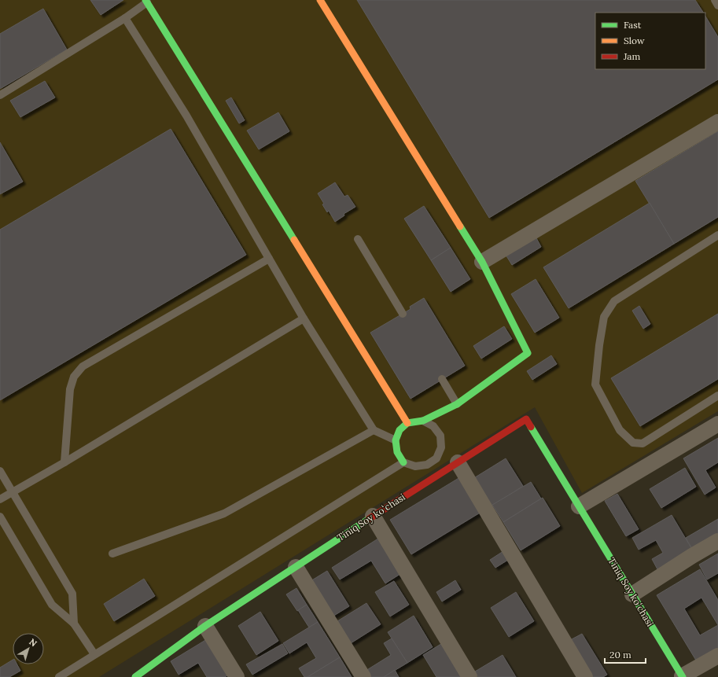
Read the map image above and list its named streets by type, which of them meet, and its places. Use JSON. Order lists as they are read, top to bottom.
{
  "streets": {
    "street": ["Tiniq Soy koʻchasi"]
  },
  "legend": ["Fast", "Slow", "Jam"],
  "scale_bar": "20 m",
  "north": "top right"
}
